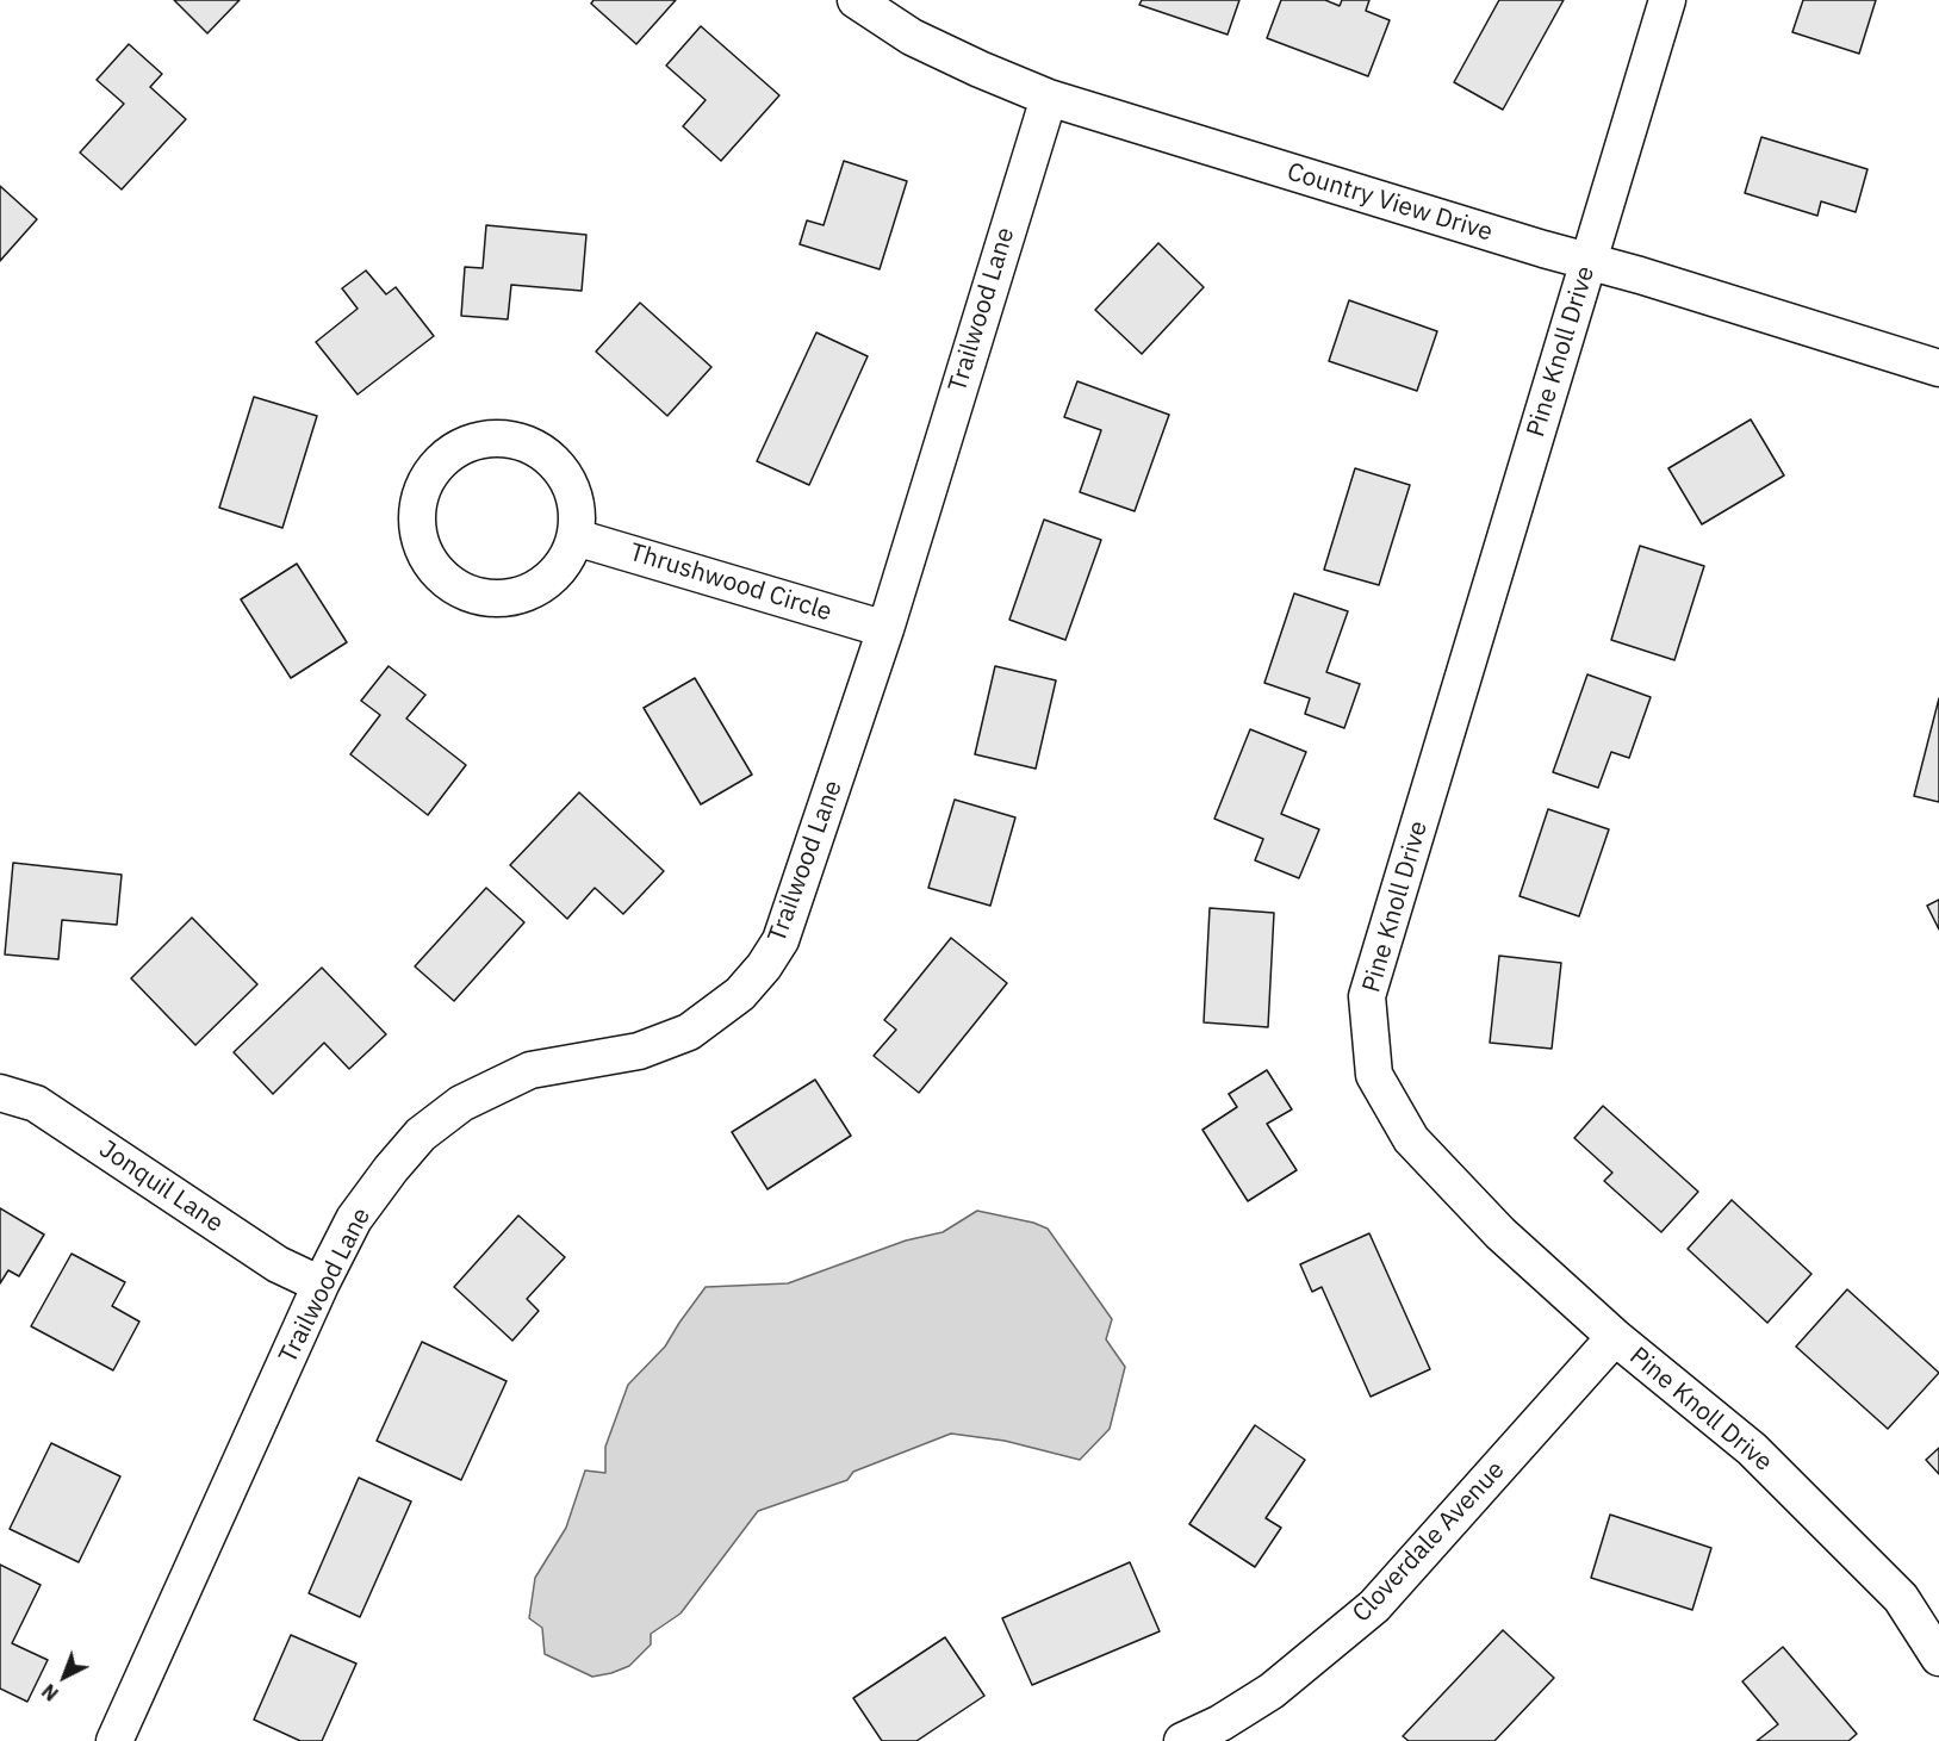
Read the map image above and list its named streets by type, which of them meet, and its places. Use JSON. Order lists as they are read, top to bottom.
{
  "streets": {
    "street": [
      "Country View Drive",
      "Trailwood Lane",
      "Pine Knoll Drive",
      "Thrushwood Circle",
      "Jonquil Lane",
      "Cloverdale Avenue"
    ]
  },
  "crossings": [
    ["Country View Drive", "Trailwood Lane"],
    ["Country View Drive", "Pine Knoll Drive"],
    ["Trailwood Lane", "Thrushwood Circle"],
    ["Trailwood Lane", "Jonquil Lane"],
    ["Pine Knoll Drive", "Cloverdale Avenue"]
  ],
  "north": "bottom left"
}
